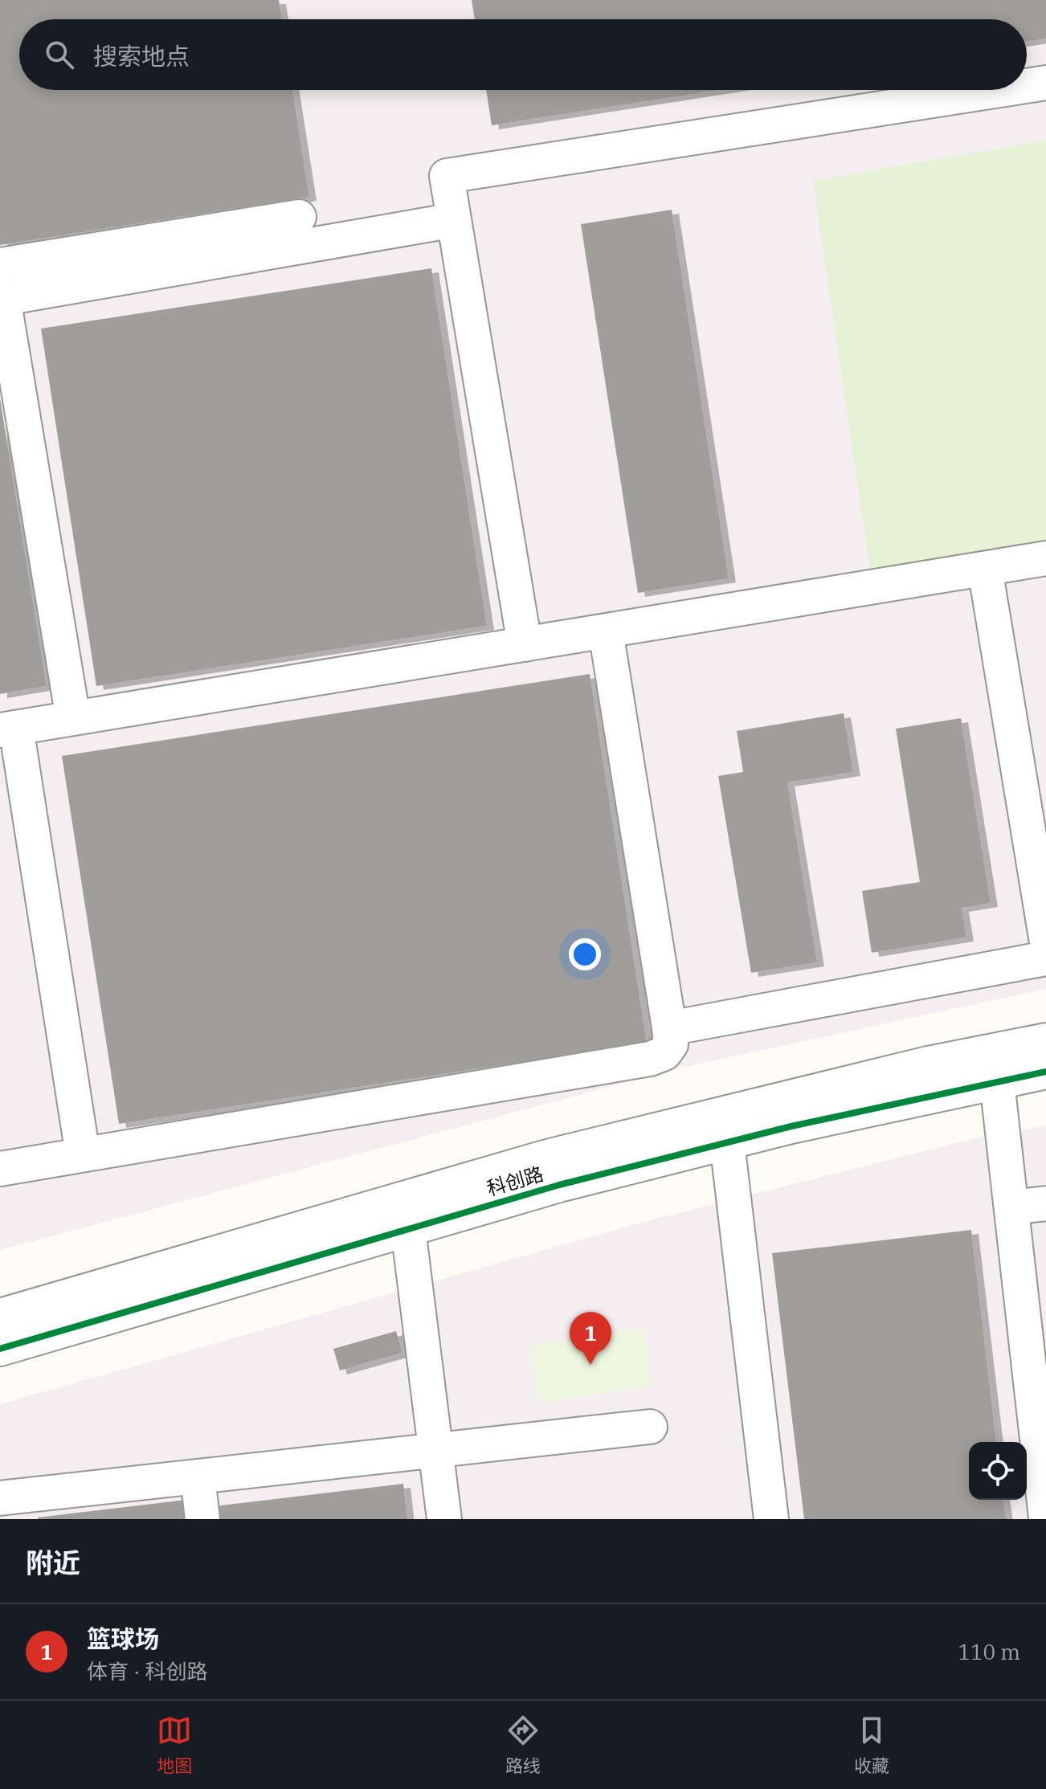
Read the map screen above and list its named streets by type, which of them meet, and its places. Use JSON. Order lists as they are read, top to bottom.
{
  "streets": {
    "street": ["科创路"]
  },
  "page": {
    "search": "搜索地点",
    "pins": "1",
    "heading": "附近",
    "list": [
      {
        "mark": "1",
        "name": "篮球场",
        "note": "体育 · 科创路",
        "value": "110 m"
      }
    ],
    "nav": ["地图", "路线", "收藏"]
  }
}
